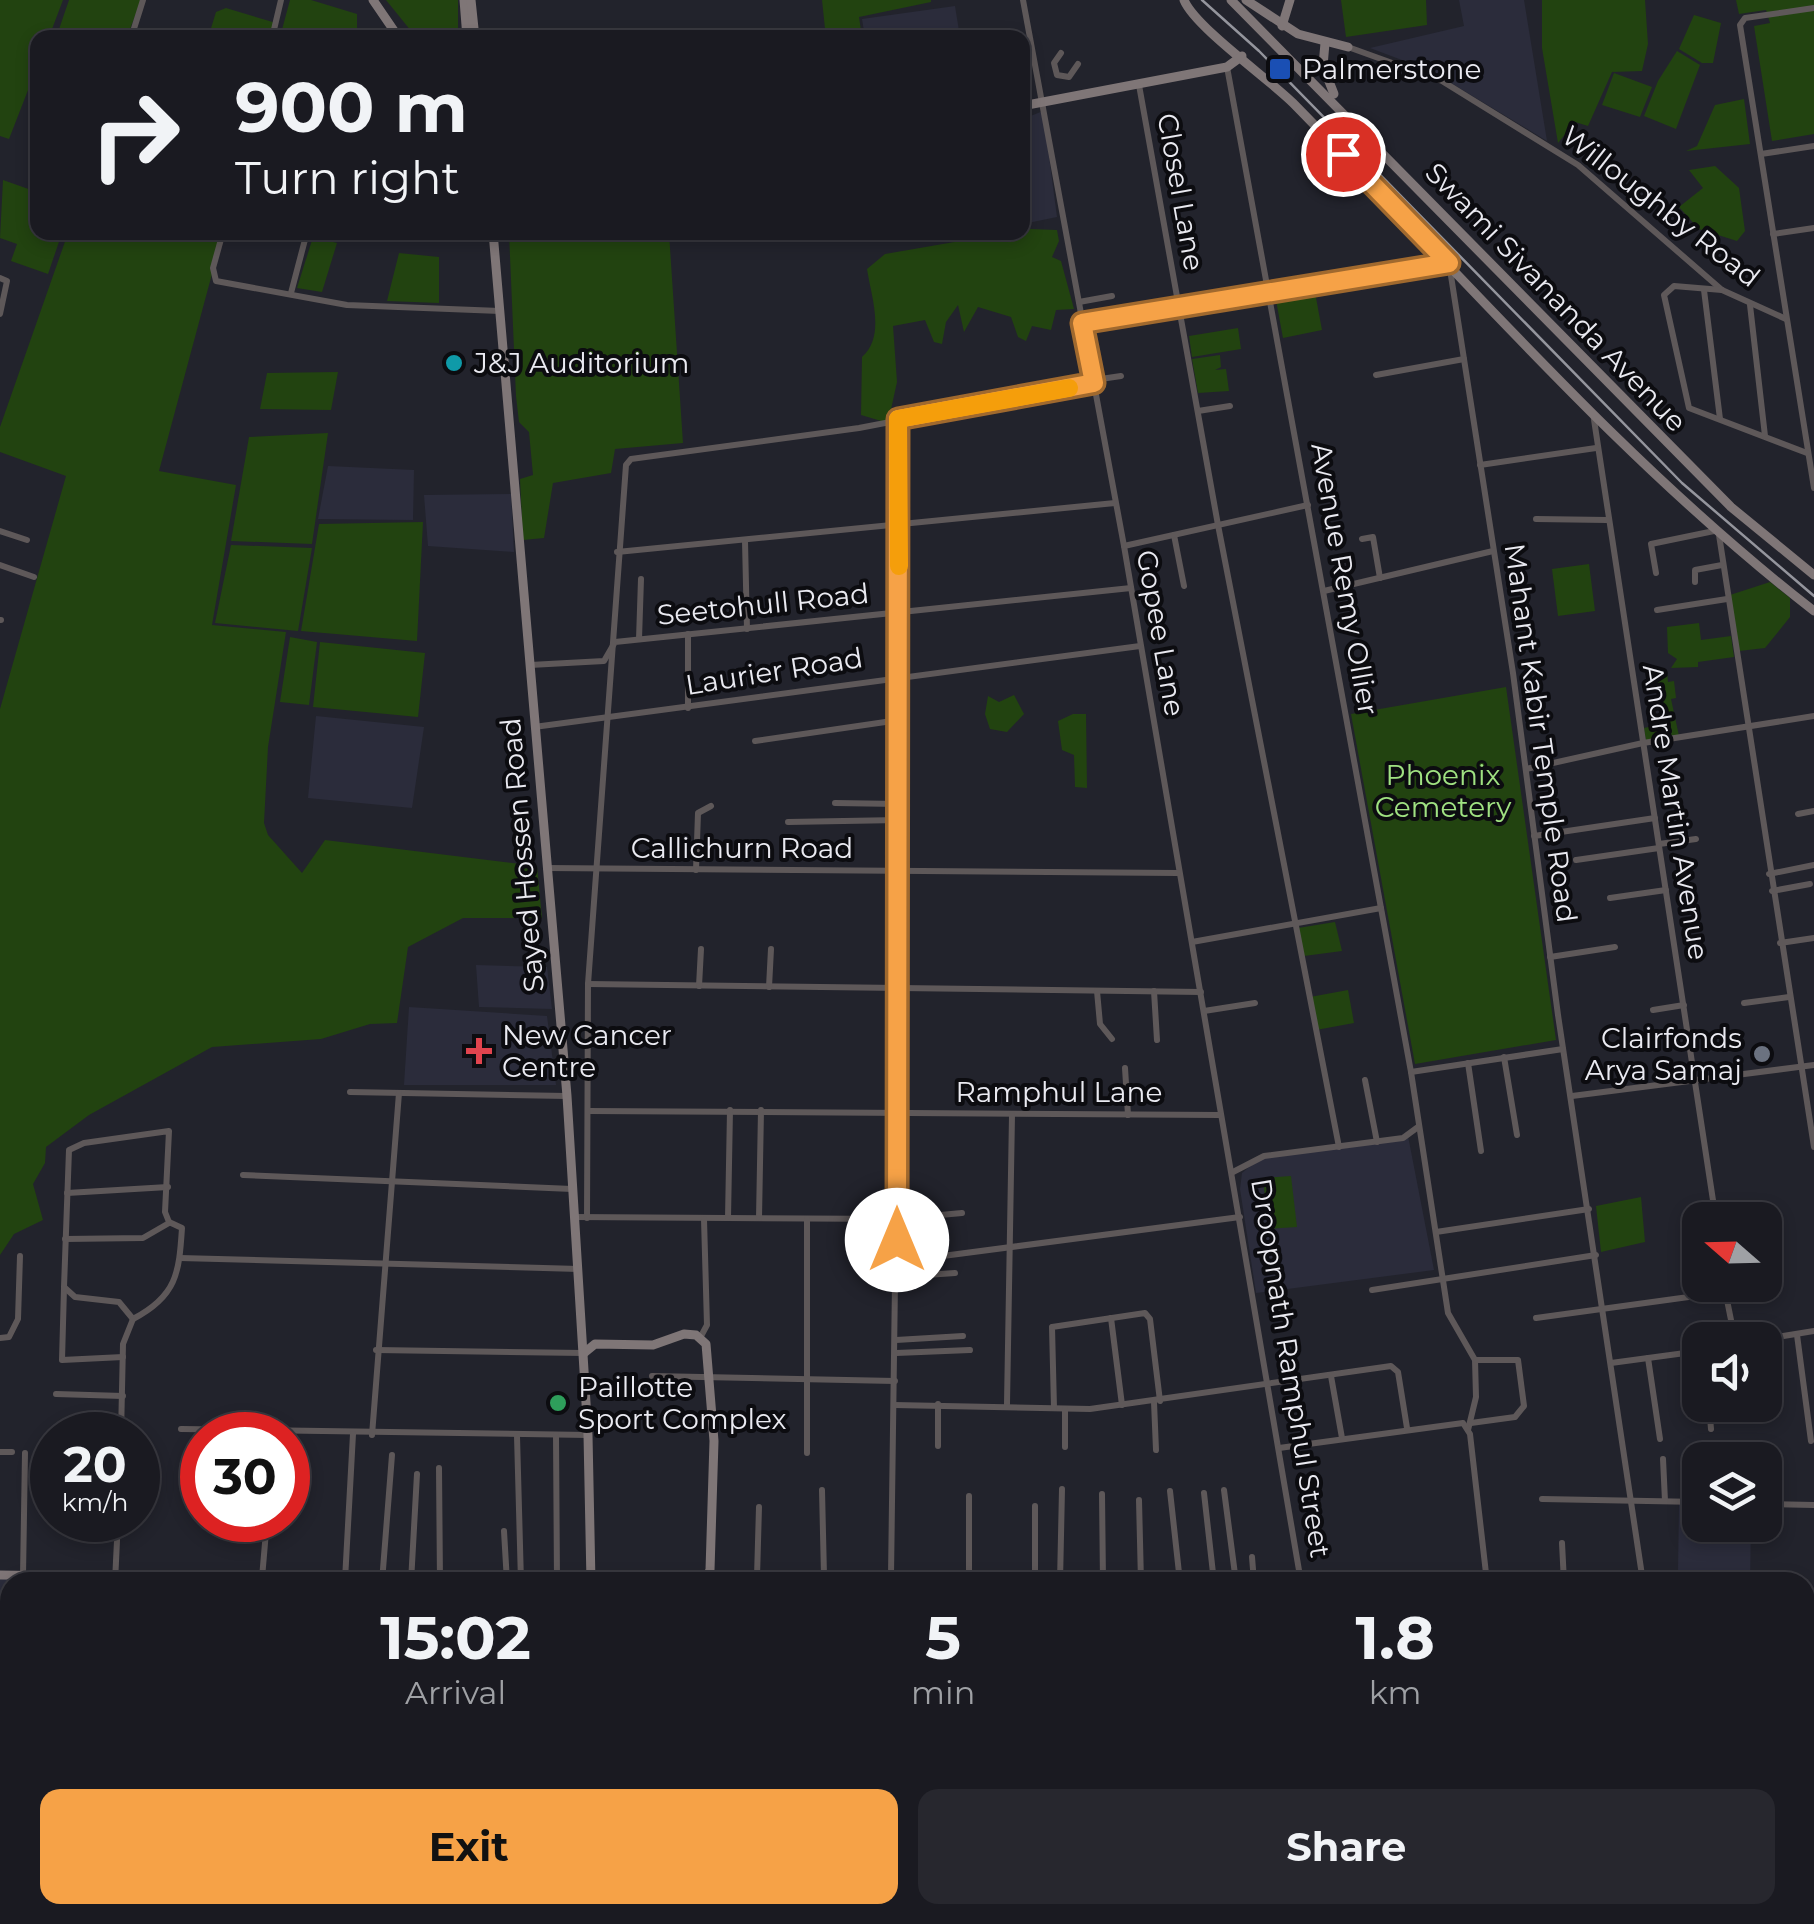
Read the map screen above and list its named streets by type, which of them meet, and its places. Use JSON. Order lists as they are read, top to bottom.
{
  "streets": {
    "main road": ["Swami Sivananda Avenue", "Sayed Hossen Road"],
    "street": [
      "Closel Lane",
      "Willoughby Road",
      "Avenue Remy Ollier",
      "Seetohull Road",
      "Gopee Lane",
      "Laurier Road",
      "Mahant Kabir Temple Road",
      "Andre Martin Avenue",
      "Callichurn Road",
      "Ramphul Lane",
      "Droopnath Ramphul Street"
    ]
  },
  "crossings": [
    ["Closel Lane", "Avenue Remy Ollier"],
    ["Closel Lane", "Gopee Lane"],
    ["Closel Lane", "Mahant Kabir Temple Road"],
    ["Avenue Remy Ollier", "Droopnath Ramphul Street"],
    ["Seetohull Road", "Gopee Lane"],
    ["Seetohull Road", "Sayed Hossen Road"],
    ["Gopee Lane", "Laurier Road"],
    ["Gopee Lane", "Callichurn Road"],
    ["Gopee Lane", "Ramphul Lane"],
    ["Gopee Lane", "Droopnath Ramphul Street"],
    ["Laurier Road", "Sayed Hossen Road"],
    ["Callichurn Road", "Sayed Hossen Road"]
  ],
  "parks": ["Phoenix Cemetery"],
  "places": {
    "transit": ["Palmerstone"],
    "other": ["J&J Auditorium", "Clairfonds Arya Samaj", "Paillotte Sport Complex"],
    "health": ["New Cancer Centre"]
  },
  "north": "left",
  "page": {
    "turn": ["900 m", "Turn right"],
    "speed": "20 km/h",
    "limit": "30",
    "eta": [
      "15:02",
      "Arrival",
      "5",
      "min",
      "1.8",
      "km"
    ],
    "buttons": ["Exit", "Share"]
  }
}
